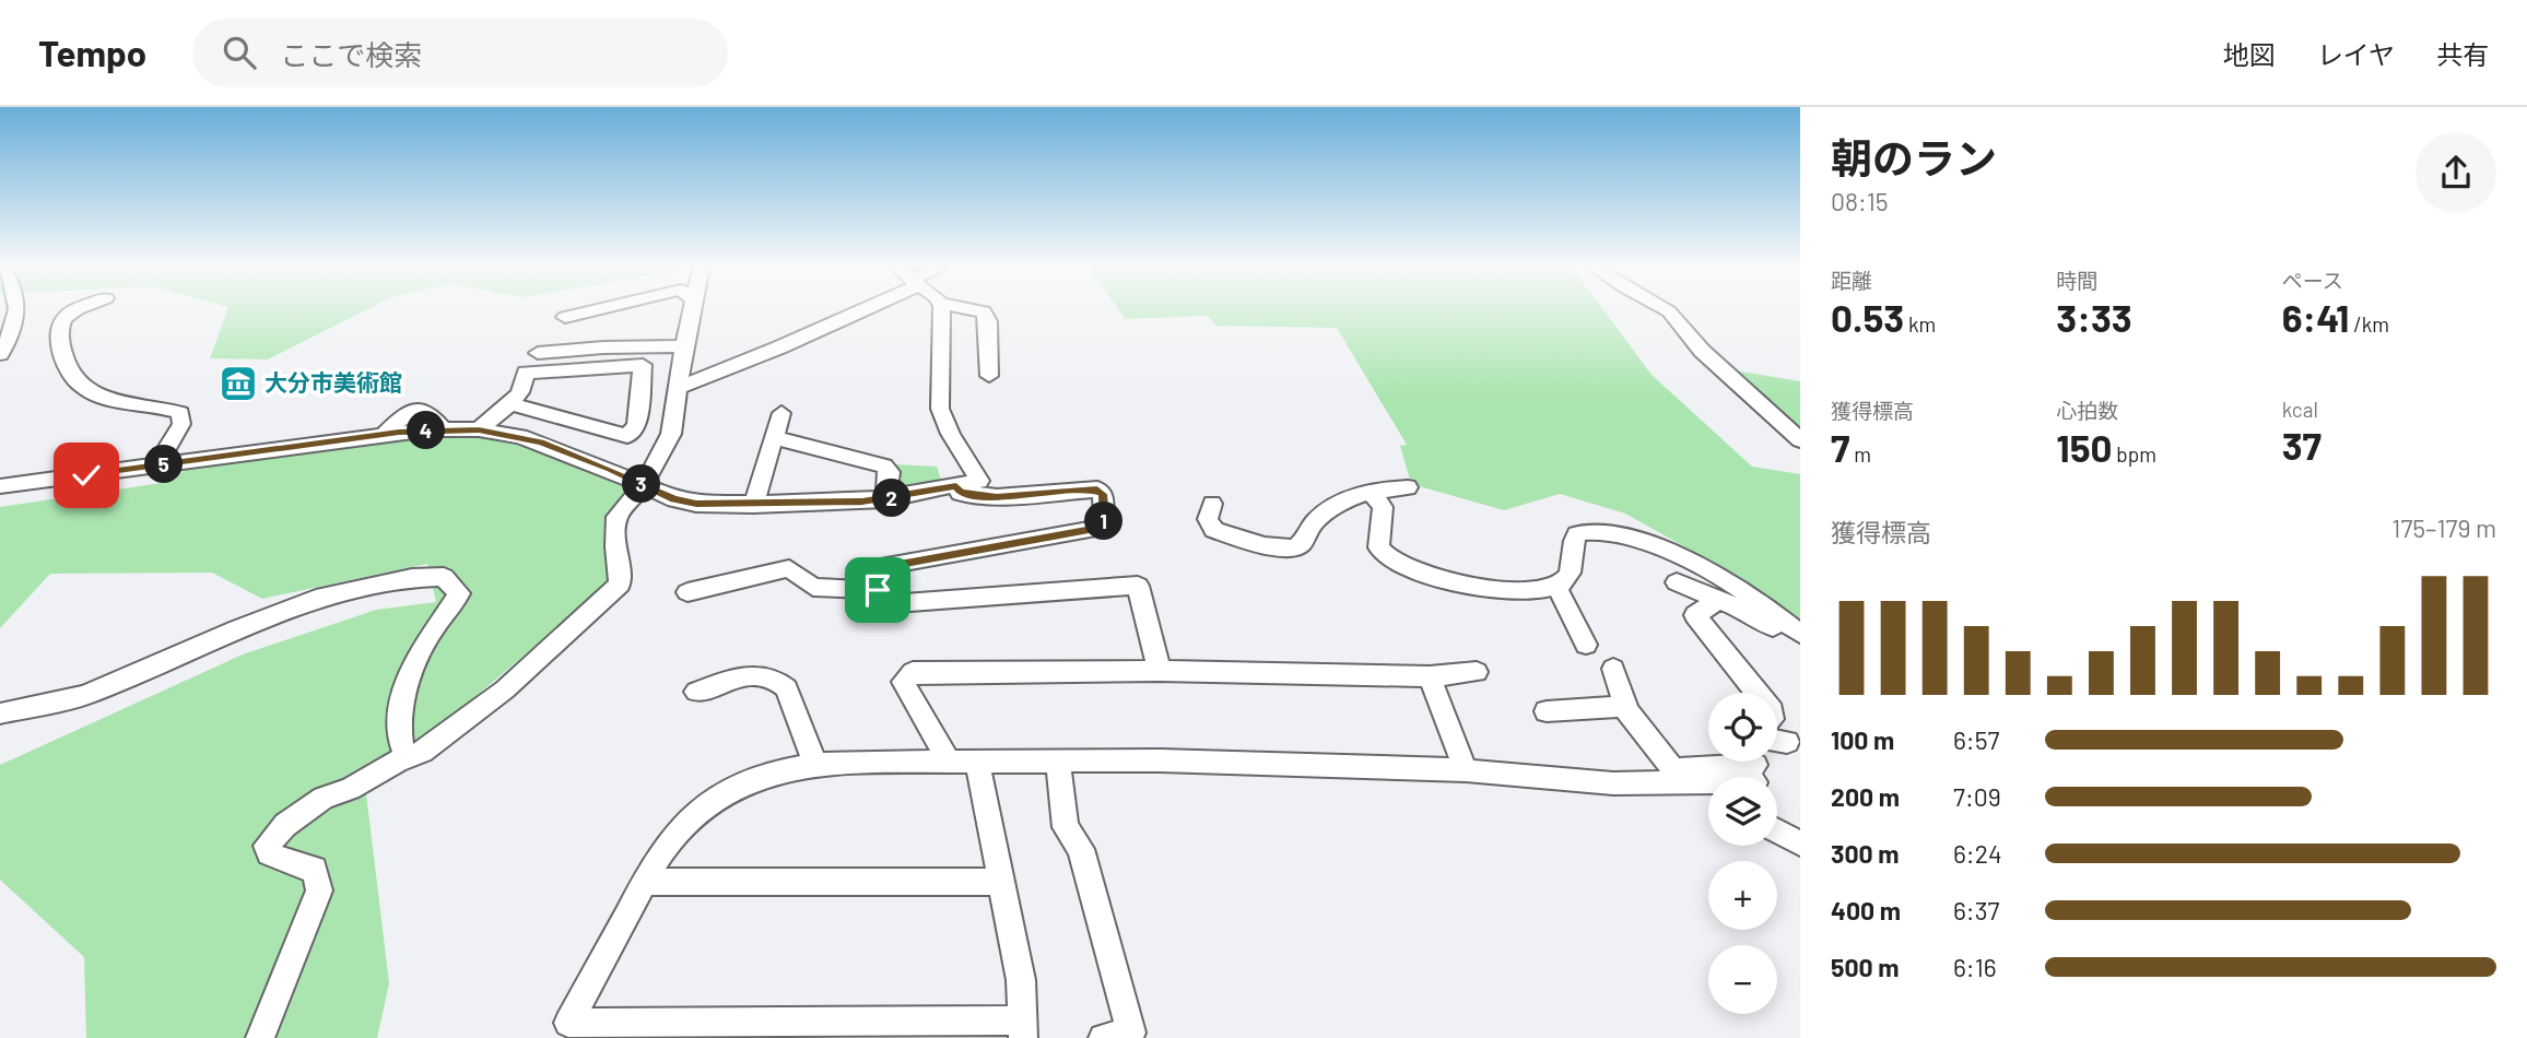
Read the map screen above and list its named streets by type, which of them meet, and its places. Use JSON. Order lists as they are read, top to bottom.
{
  "places": {
    "museum": ["大分市美術館"]
  },
  "page": {
    "header": "Tempo",
    "search": "ここで検索",
    "nav": ["地図", "レイヤ", "共有"],
    "heading": ["朝のラン", "08:15"],
    "stats": [
      ["距離", "0.53 km"],
      ["時間", "3:33"],
      ["ペース", "6:41 /km"],
      ["獲得標高", "7 m"],
      ["心拍数", "150 bpm"],
      ["kcal", "37"]
    ],
    "pins": [
      "4",
      "5",
      "3",
      "2",
      "1"
    ],
    "chart": ["獲得標高", "175–179 m"],
    "map_buttons": ["+", "−"],
    "list": [
      {
        "name": "100 m",
        "note": "6:57"
      },
      {
        "name": "200 m",
        "note": "7:09"
      },
      {
        "name": "300 m",
        "note": "6:24"
      },
      {
        "name": "400 m",
        "note": "6:37"
      },
      {
        "name": "500 m",
        "note": "6:16"
      }
    ]
  }
}
